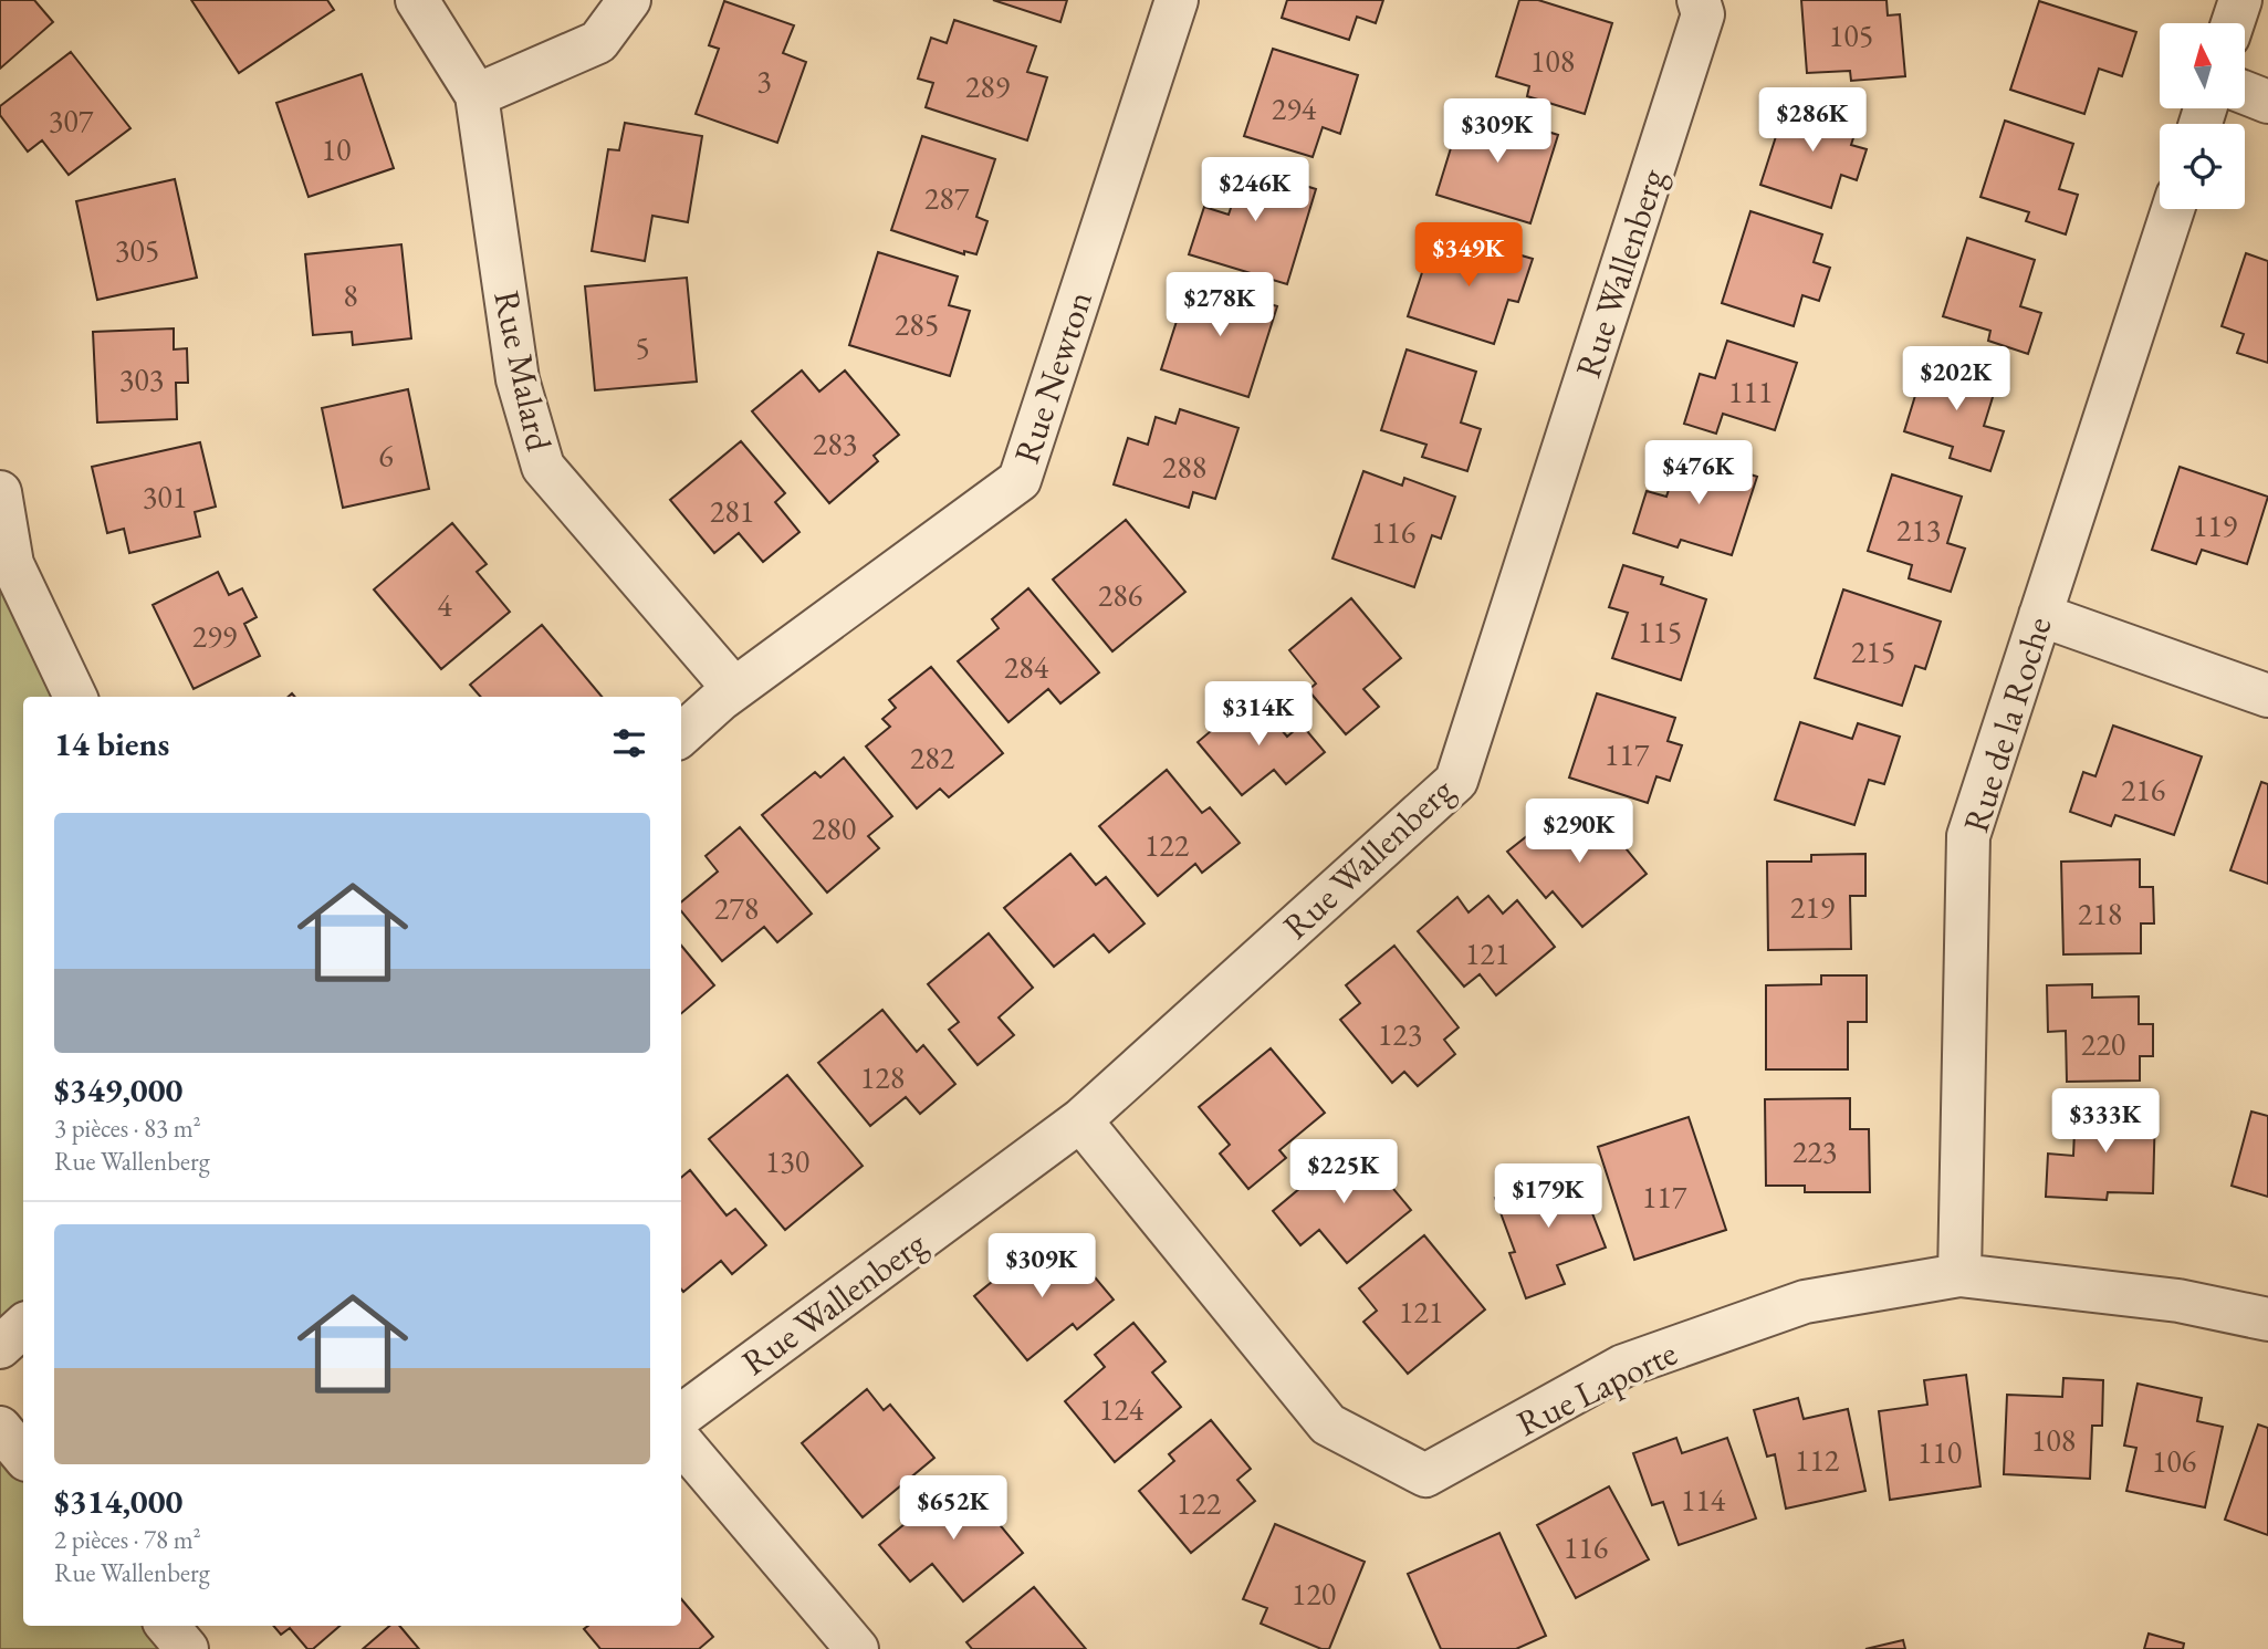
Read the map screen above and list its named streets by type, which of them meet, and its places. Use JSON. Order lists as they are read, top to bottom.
{
  "streets": {
    "street": [
      "Rue Wallenberg",
      "Rue Malard",
      "Rue Newton",
      "Rue de la Roche",
      "Rue Laporte"
    ]
  },
  "crossings": [
    ["Rue Wallenberg", "Rue Laporte"],
    ["Rue Malard", "Rue Newton"],
    ["Rue de la Roche", "Rue Laporte"]
  ],
  "house_numbers": [
    "105",
    "108",
    "3",
    "289",
    "294",
    "307",
    "10",
    "287",
    "305",
    "8",
    "285",
    "5",
    "303",
    "111",
    "283",
    "6",
    "288",
    "301",
    "281",
    "119",
    "213",
    "116",
    "286",
    "4",
    "115",
    "299",
    "215",
    "284",
    "117",
    "282",
    "216",
    "280",
    "122",
    "219",
    "278",
    "218",
    "121",
    "123",
    "220",
    "128",
    "223",
    "130",
    "117",
    "121",
    "124",
    "108",
    "110",
    "112",
    "106",
    "114",
    "122",
    "116",
    "120"
  ],
  "north": "top",
  "page": {
    "price": [
      "$286K",
      "$309K",
      "$246K",
      "$349K",
      "$278K",
      "$202K",
      "$476K",
      "$314K",
      "$290K",
      "$333K",
      "$225K",
      "$179K",
      "$309K",
      "$652K"
    ],
    "heading": "14 biens",
    "list": [
      {
        "name": "$349,000",
        "note": "3 pièces · 83 m² · Rue Wallenberg"
      },
      {
        "name": "$314,000",
        "note": "2 pièces · 78 m² · Rue Wallenberg"
      }
    ]
  }
}
